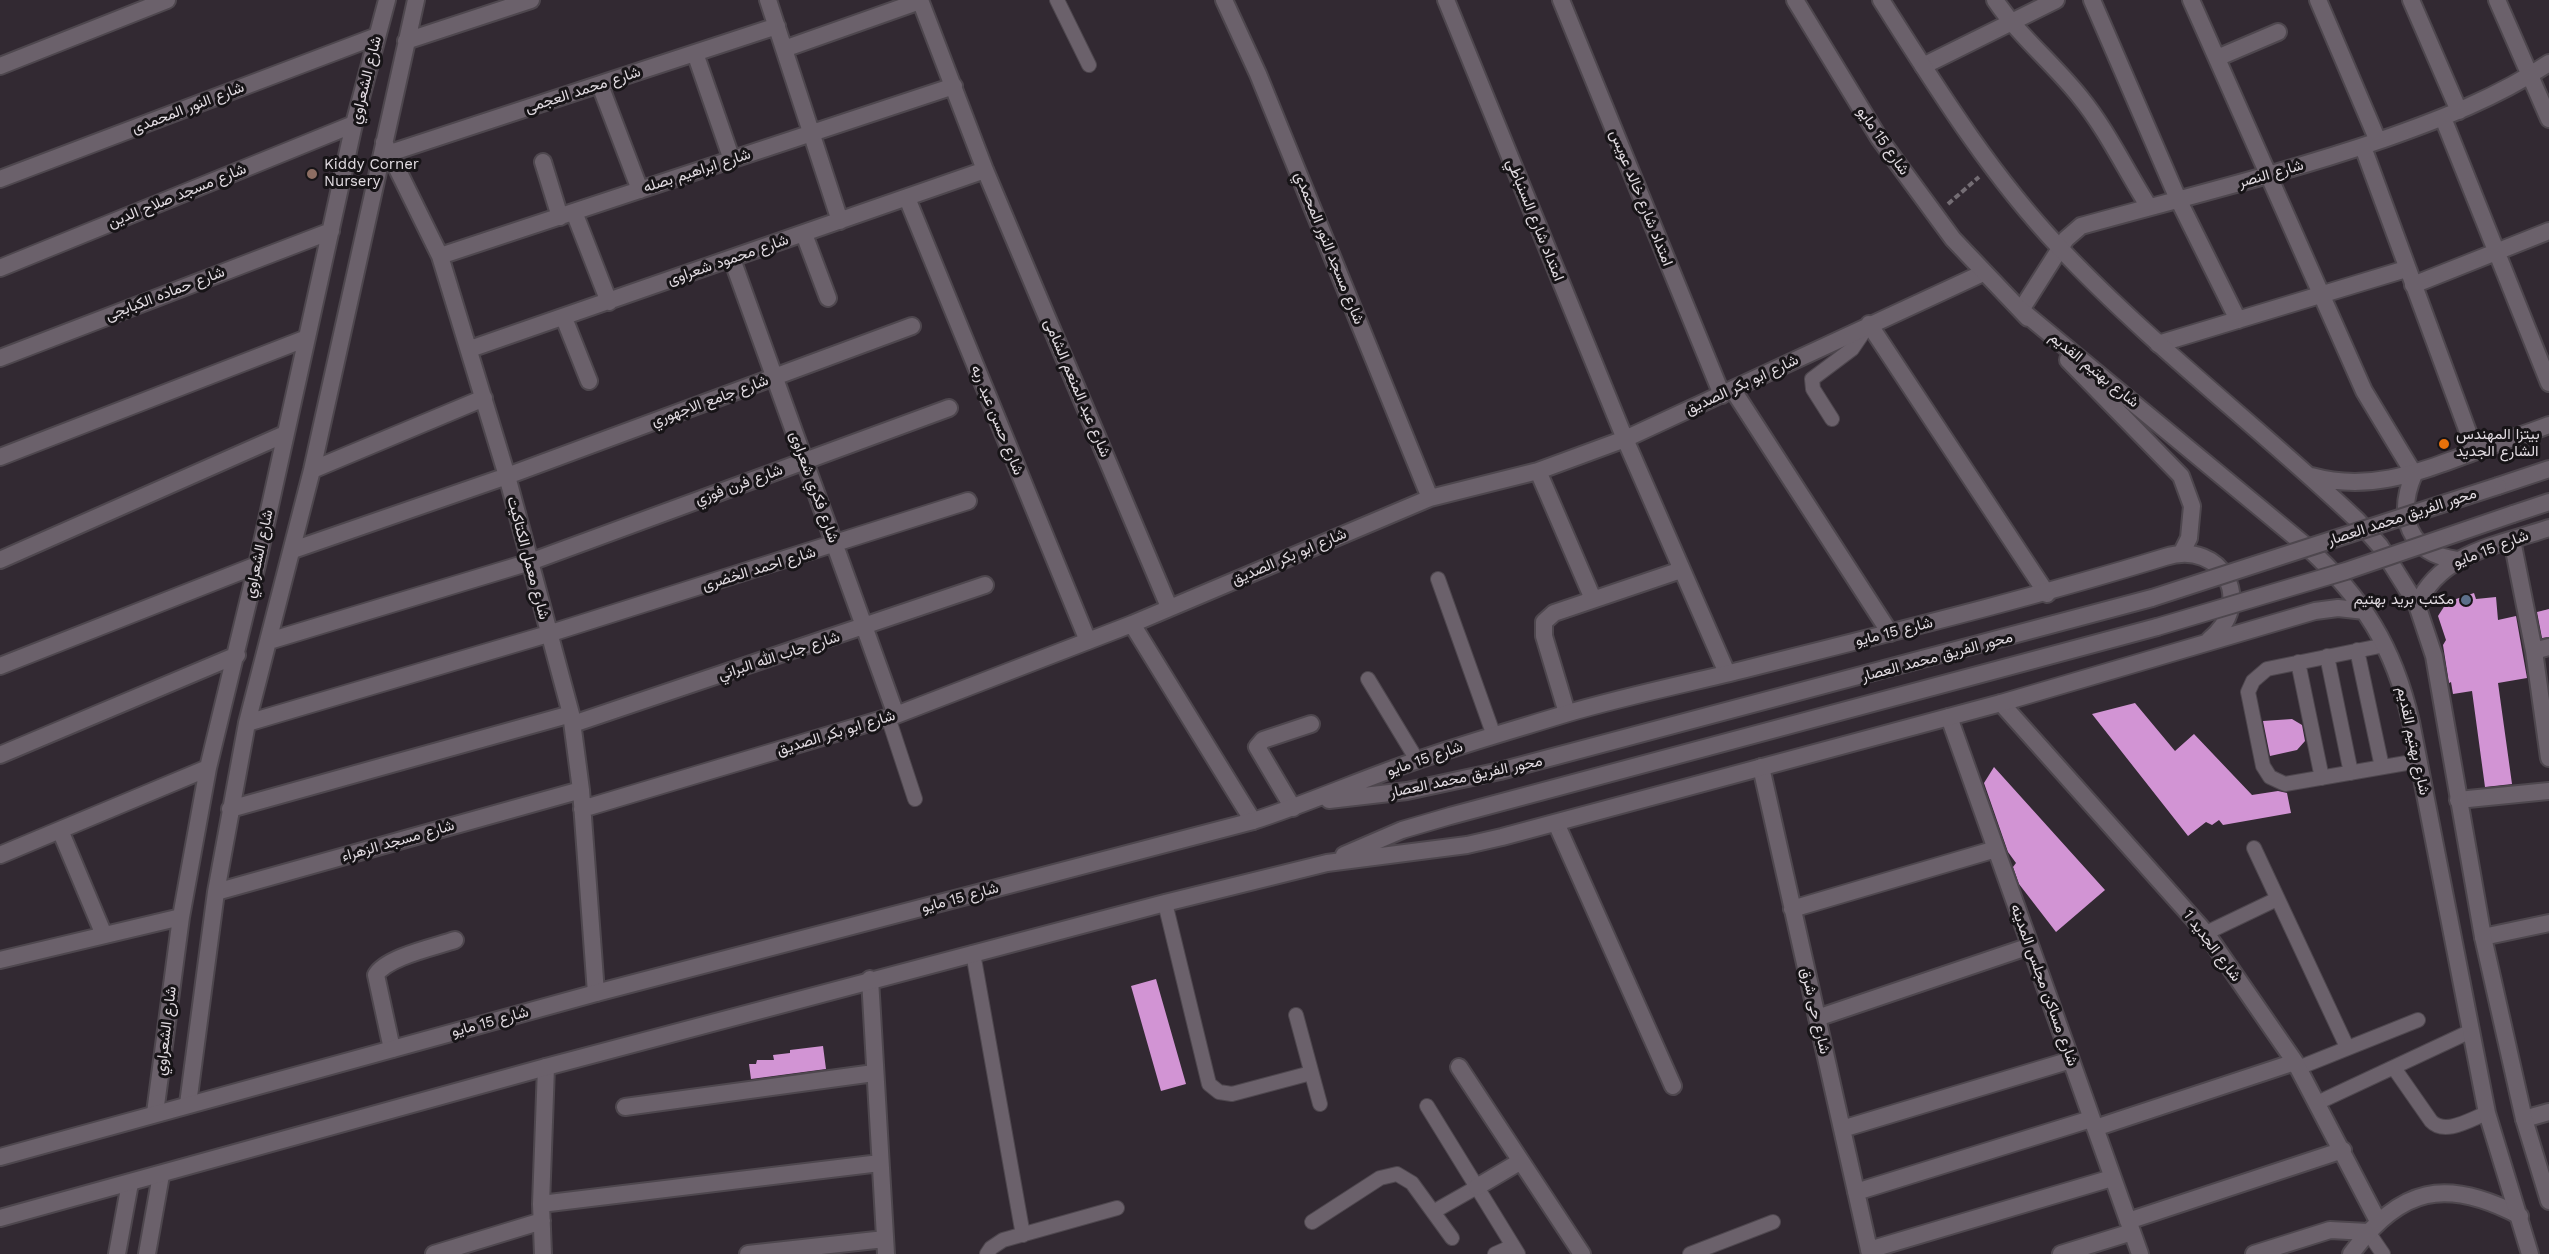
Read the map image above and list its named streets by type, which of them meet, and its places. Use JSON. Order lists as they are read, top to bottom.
{
  "streets": {
    "street": [
      "شارع الشعراوي",
      "شارع محمد العجمى",
      "شارع النور المحمدى",
      "شارع 15 مايو",
      "شارع ابراهيم بصله",
      "شارع النصر",
      "شارع مسجد صلاح الدين",
      "امتداد شارع خالد عويس",
      "امتداد شارع السنباطي",
      "شارع مسجد النور المحمدي",
      "شارع محمود شعراوى",
      "شارع حماده الكبابجى",
      "شارع بهتيم القديم",
      "شارع ابو بكر الصديق",
      "شارع عبد المنعم الشامى",
      "شارع جامع الاجهوري",
      "شارع حسن عبد ربه",
      "شارع فرن فوزي",
      "شارع فكري شعراوى",
      "محور الفريق محمد العصار",
      "شارع معمل الكتاكيت",
      "شارع احمد الخضرى",
      "شارع جاب الله البراني",
      "شارع مسجد الزهراء",
      "شارع الجديد 1",
      "شارع مساكن مجلس المدينه",
      "شارع حى شرق"
    ]
  },
  "crossings": [
    ["شارع الشعراوي", "شارع محمد العجمى"],
    ["شارع الشعراوي", "شارع النور المحمدى"],
    ["شارع الشعراوي", "شارع 15 مايو"],
    ["شارع الشعراوي", "شارع مسجد صلاح الدين"],
    ["شارع الشعراوي", "شارع حماده الكبابجى"],
    ["شارع الشعراوي", "شارع جامع الاجهوري"],
    ["شارع الشعراوي", "شارع فرن فوزي"],
    ["شارع الشعراوي", "شارع معمل الكتاكيت"],
    ["شارع الشعراوي", "شارع احمد الخضرى"],
    ["شارع الشعراوي", "شارع جاب الله البراني"],
    ["شارع الشعراوي", "شارع مسجد الزهراء"],
    ["شارع محمد العجمى", "شارع معمل الكتاكيت"],
    ["شارع 15 مايو", "شارع النصر"],
    ["شارع 15 مايو", "امتداد شارع خالد عويس"],
    ["شارع 15 مايو", "امتداد شارع السنباطي"],
    ["شارع 15 مايو", "شارع بهتيم القديم"],
    ["شارع 15 مايو", "شارع ابو بكر الصديق"],
    ["شارع 15 مايو", "محور الفريق محمد العصار"],
    ["شارع 15 مايو", "شارع معمل الكتاكيت"],
    ["شارع ابراهيم بصله", "شارع عبد المنعم الشامى"],
    ["شارع ابراهيم بصله", "شارع معمل الكتاكيت"],
    ["شارع النصر", "شارع بهتيم القديم"],
    ["امتداد شارع خالد عويس", "شارع ابو بكر الصديق"],
    ["امتداد شارع السنباطي", "شارع ابو بكر الصديق"],
    ["شارع مسجد النور المحمدي", "شارع ابو بكر الصديق"],
    ["شارع محمود شعراوى", "شارع عبد المنعم الشامى"],
    ["شارع محمود شعراوى", "شارع حسن عبد ربه"],
    ["شارع محمود شعراوى", "شارع فكري شعراوى"],
    ["شارع محمود شعراوى", "شارع معمل الكتاكيت"],
    ["شارع ابو بكر الصديق", "شارع عبد المنعم الشامى"],
    ["شارع ابو بكر الصديق", "شارع حسن عبد ربه"],
    ["شارع ابو بكر الصديق", "شارع فكري شعراوى"],
    ["شارع ابو بكر الصديق", "شارع معمل الكتاكيت"],
    ["شارع جامع الاجهوري", "شارع فكري شعراوى"],
    ["شارع جامع الاجهوري", "شارع معمل الكتاكيت"],
    ["شارع فرن فوزي", "شارع فكري شعراوى"],
    ["شارع فرن فوزي", "شارع معمل الكتاكيت"],
    ["شارع فكري شعراوى", "شارع احمد الخضرى"],
    ["شارع فكري شعراوى", "شارع جاب الله البراني"],
    ["شارع معمل الكتاكيت", "شارع احمد الخضرى"],
    ["شارع معمل الكتاكيت", "شارع جاب الله البراني"],
    ["شارع معمل الكتاكيت", "شارع مسجد الزهراء"]
  ],
  "places": ["Kiddy Corner Nursery", "بيتزا المهندس الشارع الجديد", "مكتب بريد بهتيم"]
}
